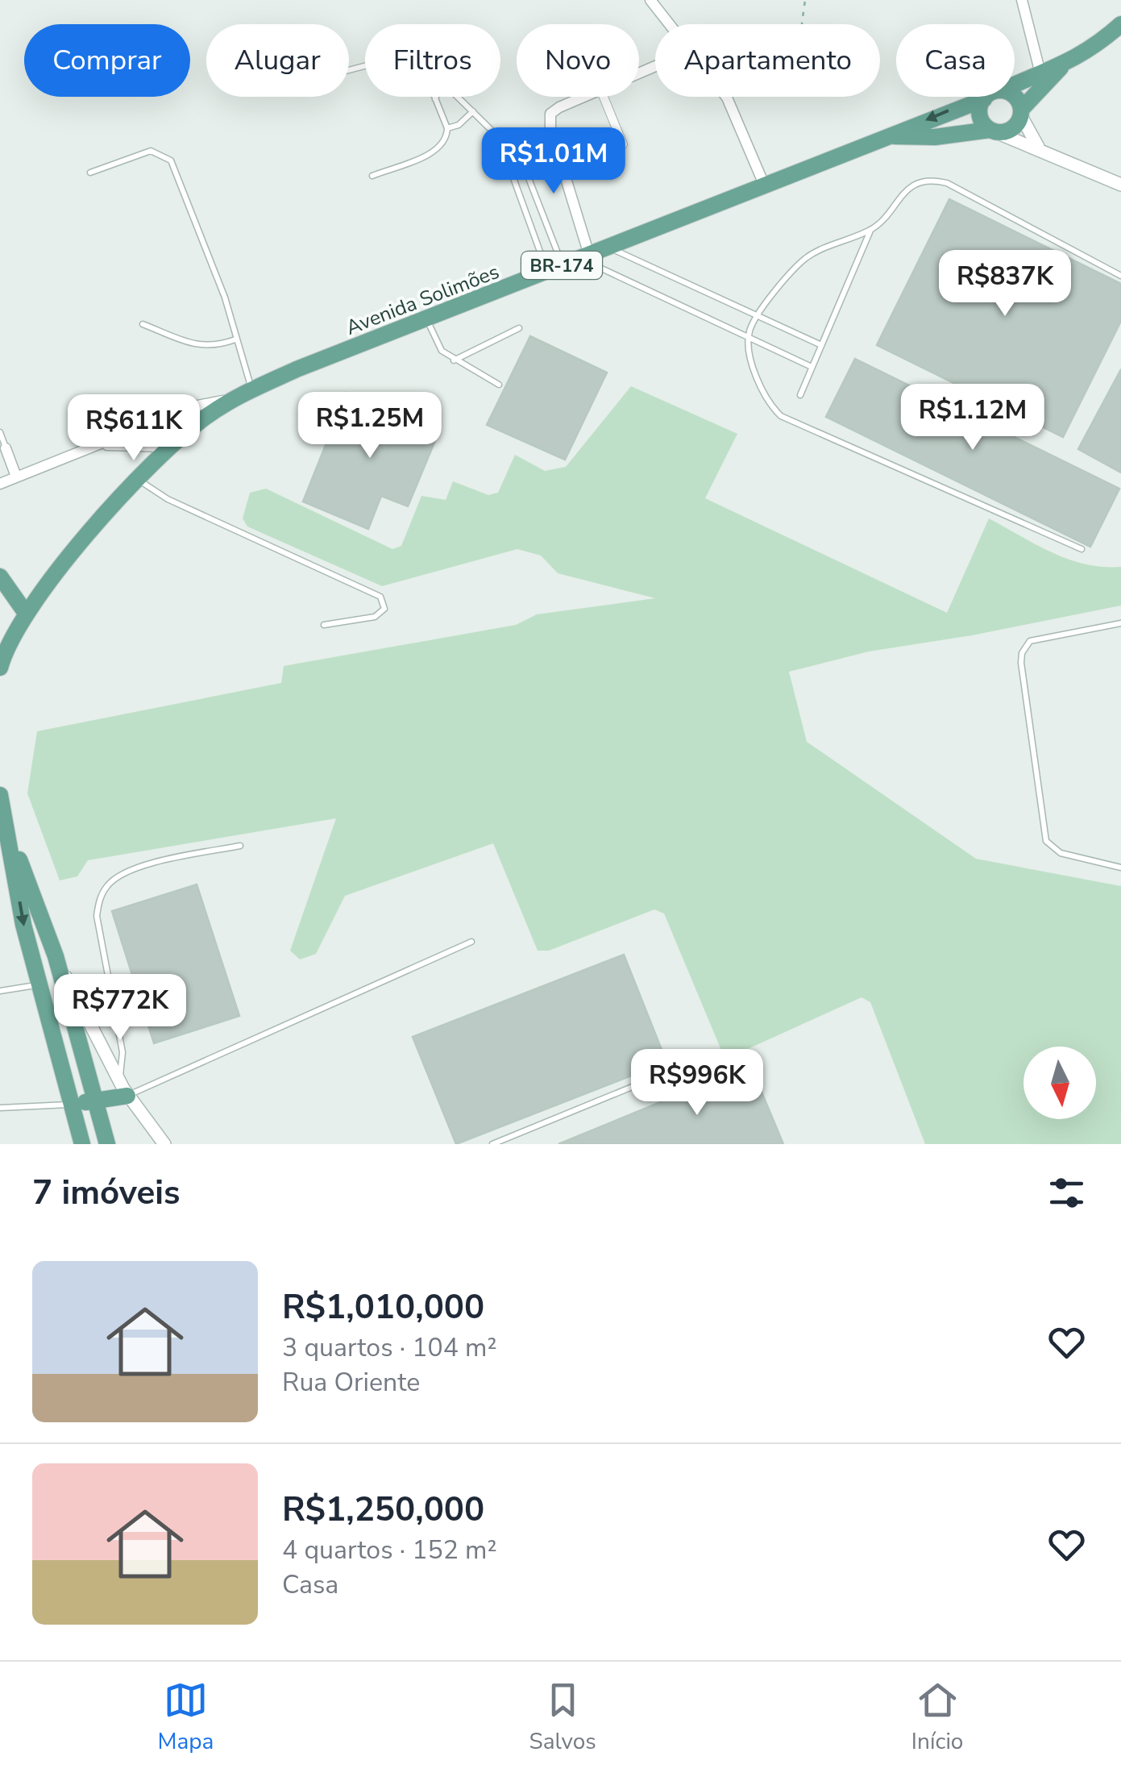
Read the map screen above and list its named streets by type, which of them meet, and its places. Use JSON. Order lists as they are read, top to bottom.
{
  "streets": {
    "main road": ["BR-174", "Avenida Solimões"]
  },
  "crossings": [
    ["BR-174", "Avenida Solimões"]
  ],
  "north": "bottom",
  "page": {
    "chip": [
      "Comprar",
      "Alugar",
      "Filtros",
      "Novo",
      "Apartamento",
      "Casa"
    ],
    "price": [
      "R$1.01M",
      "R$837K",
      "R$1.12M",
      "R$1.25M",
      "R$611K",
      "R$772K",
      "R$996K"
    ],
    "heading": "7 imóveis",
    "list": [
      {
        "name": "R$1,010,000",
        "note": "3 quartos · 104 m² · Rua Oriente"
      },
      {
        "name": "R$1,250,000",
        "note": "4 quartos · 152 m² · Casa"
      }
    ],
    "tabs": ["Mapa", "Salvos", "Início"]
  }
}
